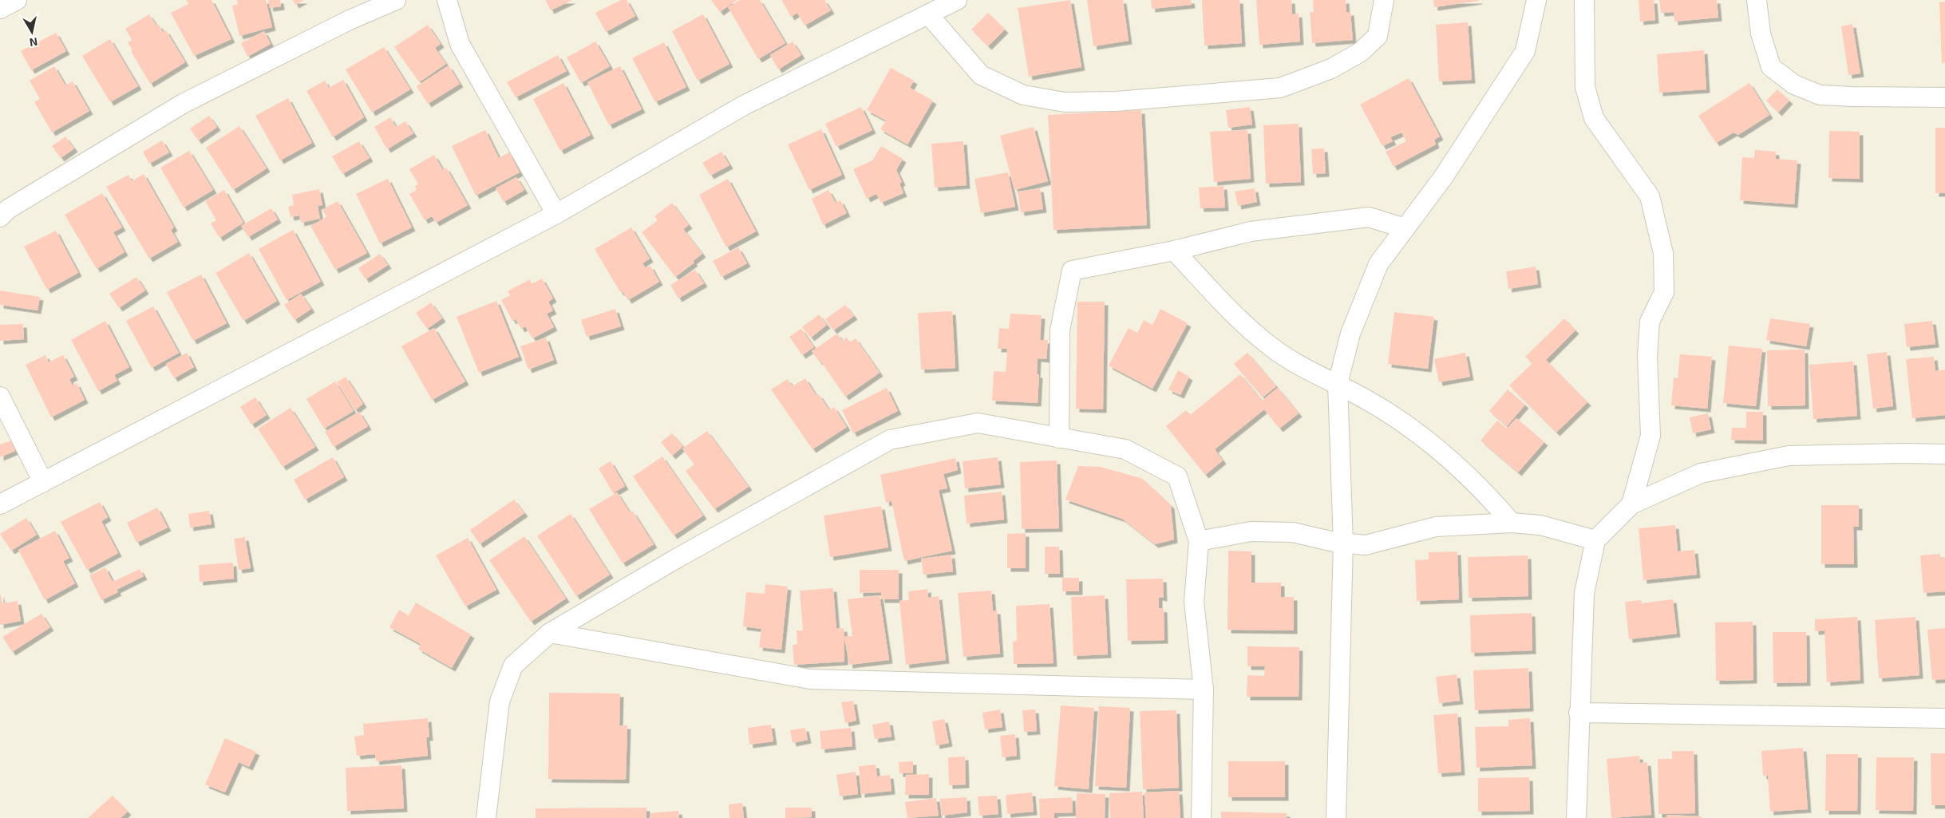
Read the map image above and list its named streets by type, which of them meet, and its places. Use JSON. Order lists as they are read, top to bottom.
{
  "north": "bottom"
}
